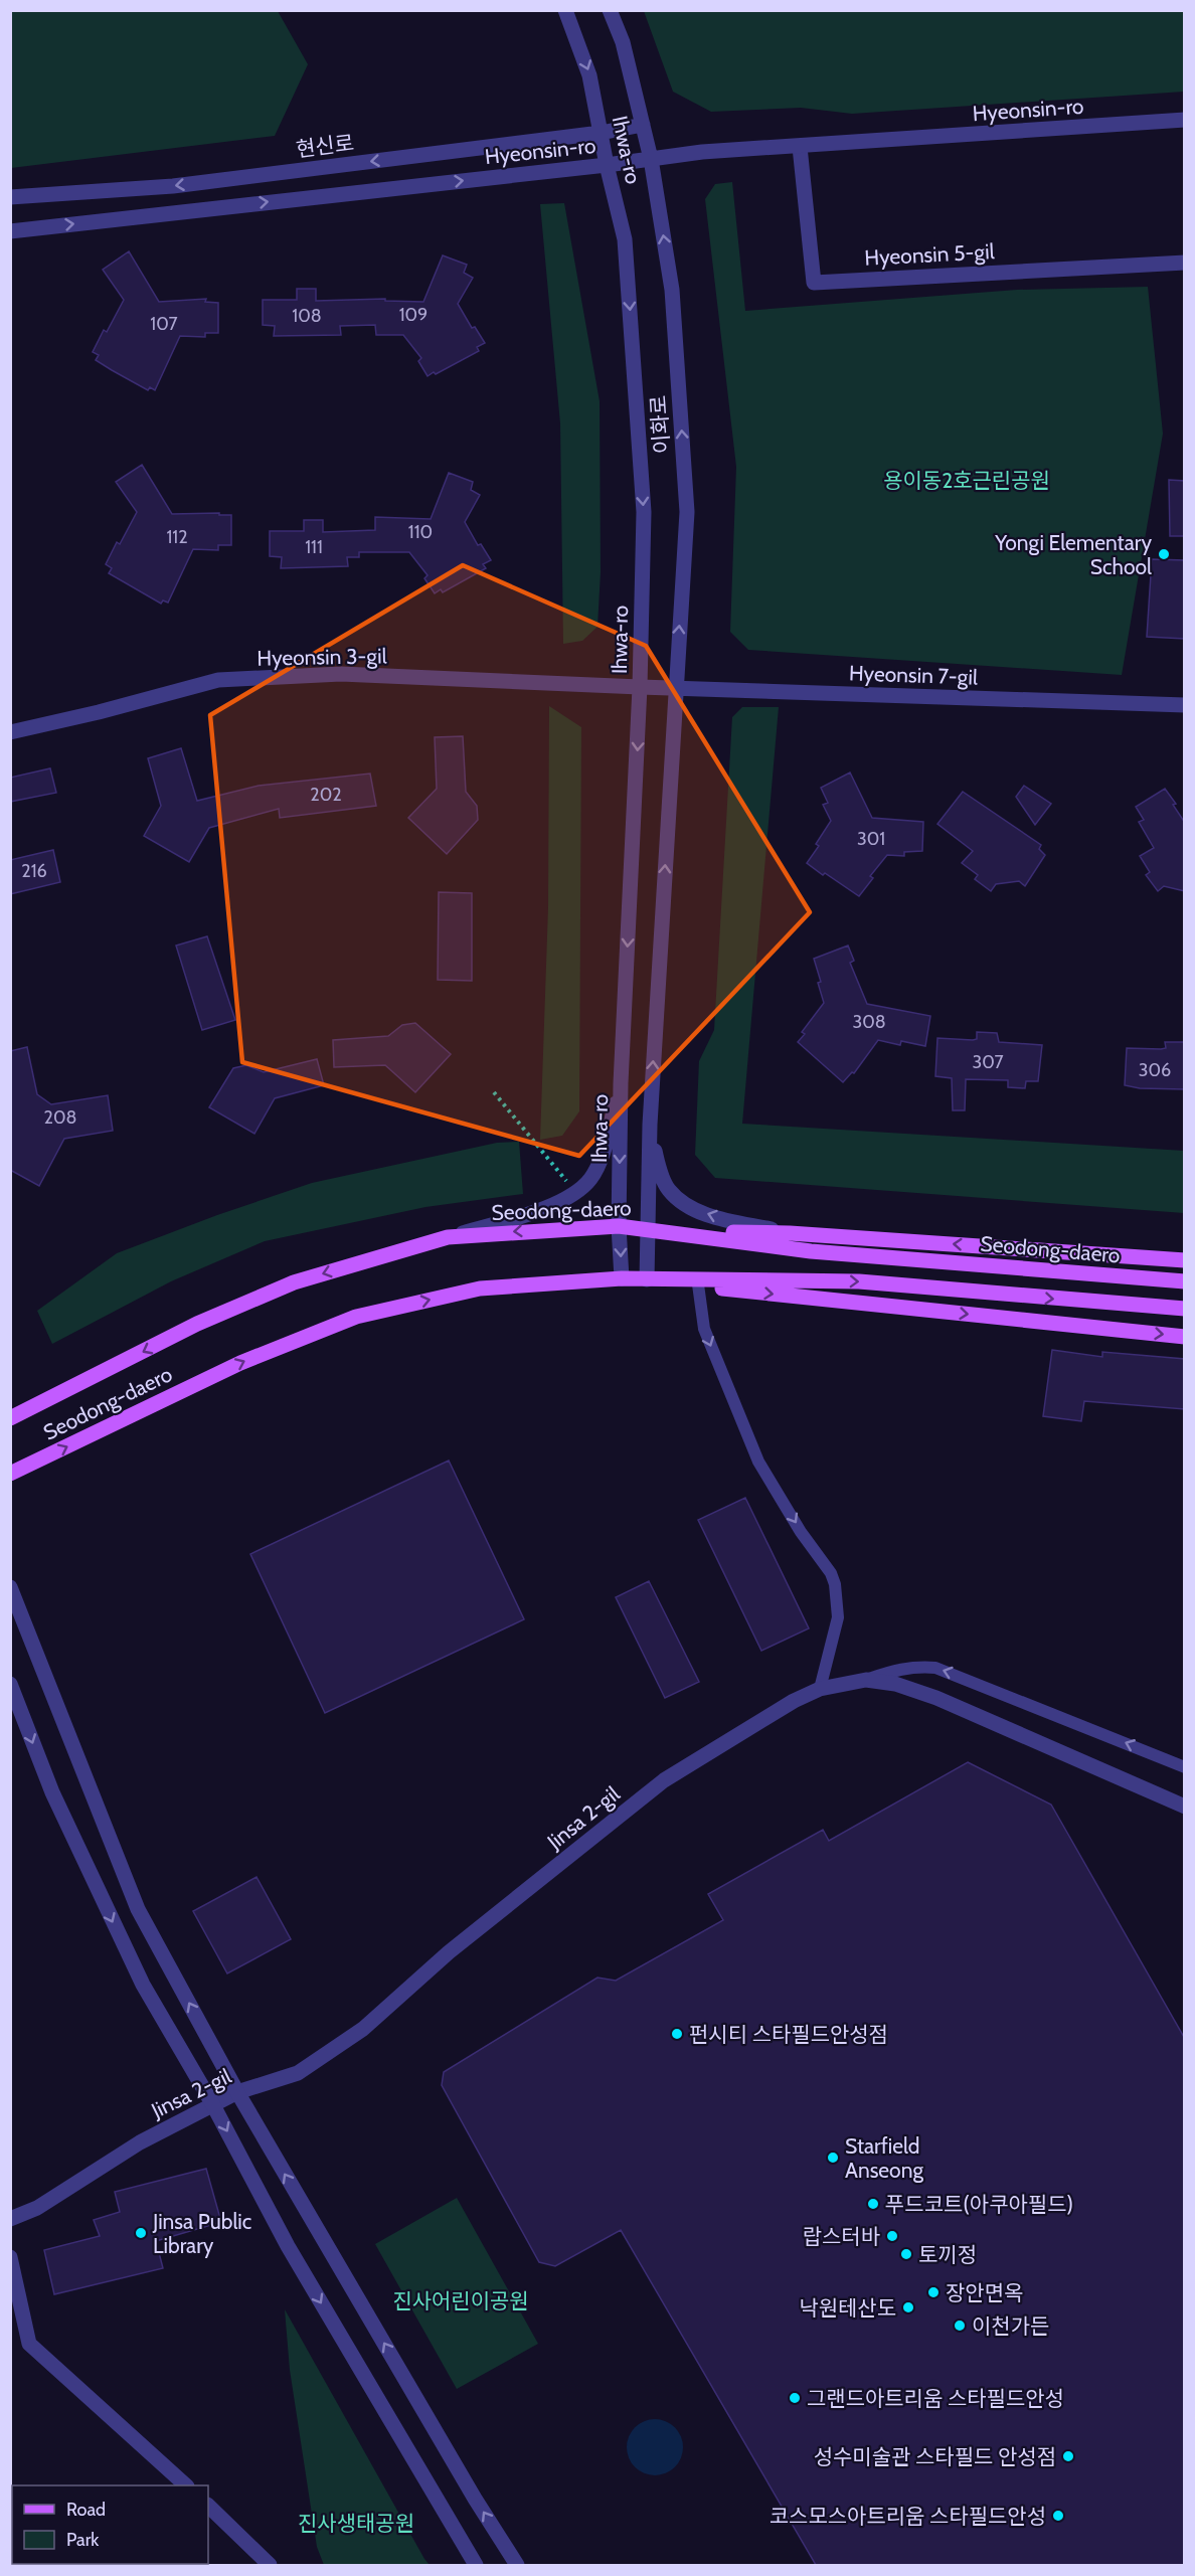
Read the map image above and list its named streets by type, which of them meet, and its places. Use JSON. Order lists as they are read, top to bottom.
{
  "streets": {
    "main road": ["Seodong-daero"],
    "street": [
      "Hyeonsin-ro",
      "현신로",
      "Ihwa-ro",
      "Hyeonsin 5-gil",
      "이화로",
      "Hyeonsin 3-gil",
      "Hyeonsin 7-gil",
      "Jinsa 2-gil"
    ]
  },
  "crossings": [
    ["Hyeonsin-ro", "Ihwa-ro"],
    ["Hyeonsin-ro", "Hyeonsin 5-gil"],
    ["Hyeonsin-ro", "이화로"],
    ["현신로", "Ihwa-ro"],
    ["현신로", "이화로"],
    ["Ihwa-ro", "Hyeonsin 3-gil"],
    ["Ihwa-ro", "Hyeonsin 7-gil"],
    ["Ihwa-ro", "Seodong-daero"],
    ["이화로", "Hyeonsin 7-gil"],
    ["Hyeonsin 3-gil", "Hyeonsin 7-gil"]
  ],
  "one_way": [
    "Hyeonsin-ro",
    "현신로",
    "Ihwa-ro",
    "이화로"
  ],
  "parks": ["용이동2호근린공원", "진사어린이공원", "진사생태공원"],
  "places": [
    "Yongi Elementary School",
    "펀시티 스타필드안성점",
    "Starfield Anseong",
    "푸드코트(아쿠아필드)",
    "Jinsa Public Library",
    "랍스터바",
    "토끼정",
    "장안면옥",
    "낙원테산도",
    "이천가든",
    "그랜드아트리움 스타필드안성",
    "성수미술관 스타필드 안성점",
    "코스모스아트리움 스타필드안성"
  ],
  "house_numbers": [
    "109",
    "108",
    "107",
    "110",
    "112",
    "111",
    "202",
    "301",
    "216",
    "308",
    "307",
    "306",
    "208"
  ],
  "legend": ["Road", "Park"]
}
